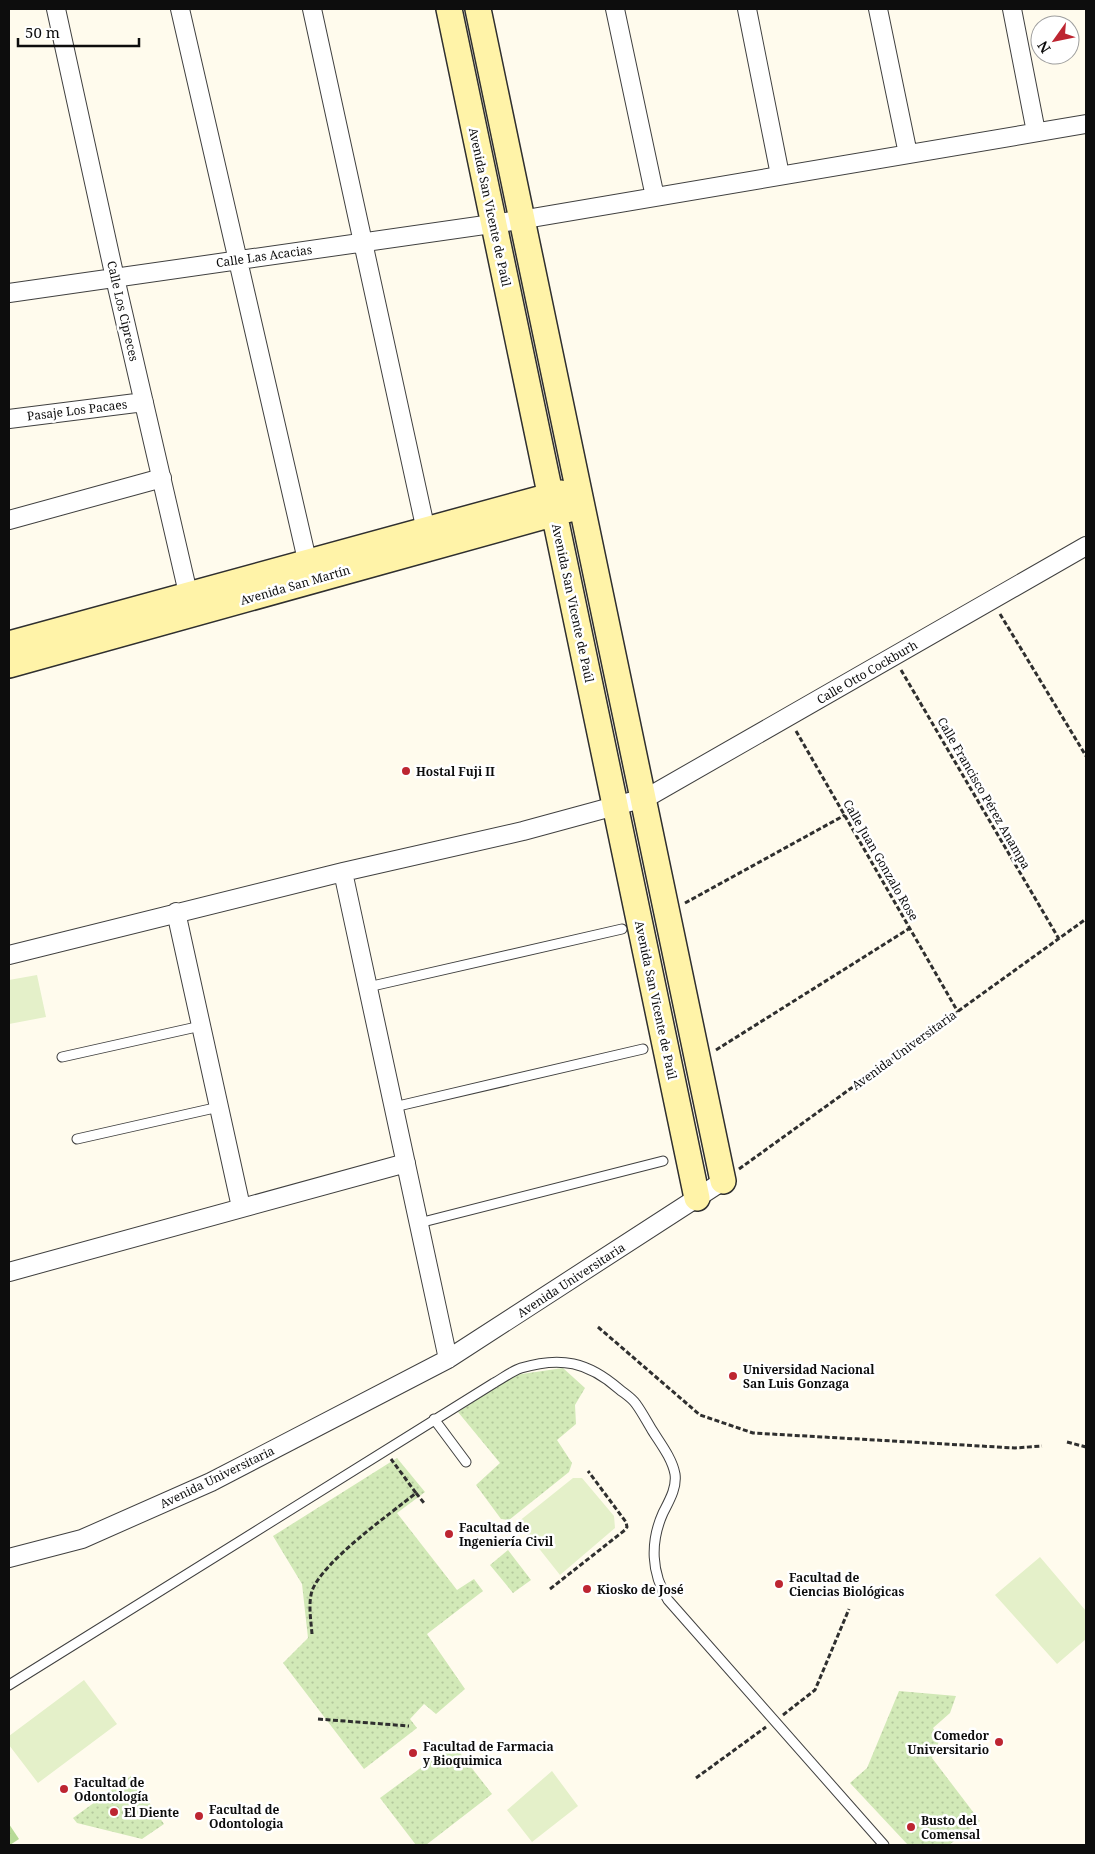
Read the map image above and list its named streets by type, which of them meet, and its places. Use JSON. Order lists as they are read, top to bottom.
{
  "streets": {
    "street": [
      "Avenida San Vicente de Paúl",
      "Calle Las Acacias",
      "Calle Los Cipreces",
      "Pasaje Los Pacaes",
      "Avenida San Martín",
      "Calle Otto Cockburh",
      "Avenida Universitaria"
    ],
    "path": ["Calle Francisco Pérez Anampa", "Calle Juan Gonzalo Rose"]
  },
  "crossings": [
    ["Avenida San Vicente de Paúl", "Calle Las Acacias"],
    ["Avenida San Vicente de Paúl", "Avenida San Martín"],
    ["Avenida San Vicente de Paúl", "Avenida Universitaria"],
    ["Calle Las Acacias", "Calle Los Cipreces"],
    ["Calle Los Cipreces", "Pasaje Los Pacaes"],
    ["Calle Los Cipreces", "Avenida San Martín"],
    ["Calle Otto Cockburh", "Calle Francisco Pérez Anampa"],
    ["Calle Otto Cockburh", "Calle Juan Gonzalo Rose"],
    ["Calle Francisco Pérez Anampa", "Avenida Universitaria"],
    ["Calle Juan Gonzalo Rose", "Avenida Universitaria"]
  ],
  "places": [
    "Hostal Fuji II",
    "Universidad Nacional San Luis Gonzaga",
    "Facultad de Ingeniería Civil",
    "Facultad de Ciencias Biológicas",
    "Kiosko de José",
    "Comedor Universitario",
    "Facultad de Farmacia y Bioquimica",
    "Facultad de Odontología",
    "El Diente",
    "Facultad de Odontologia",
    "Busto del Comensal"
  ],
  "scale_bar": "50 m",
  "north": "bottom left"
}
